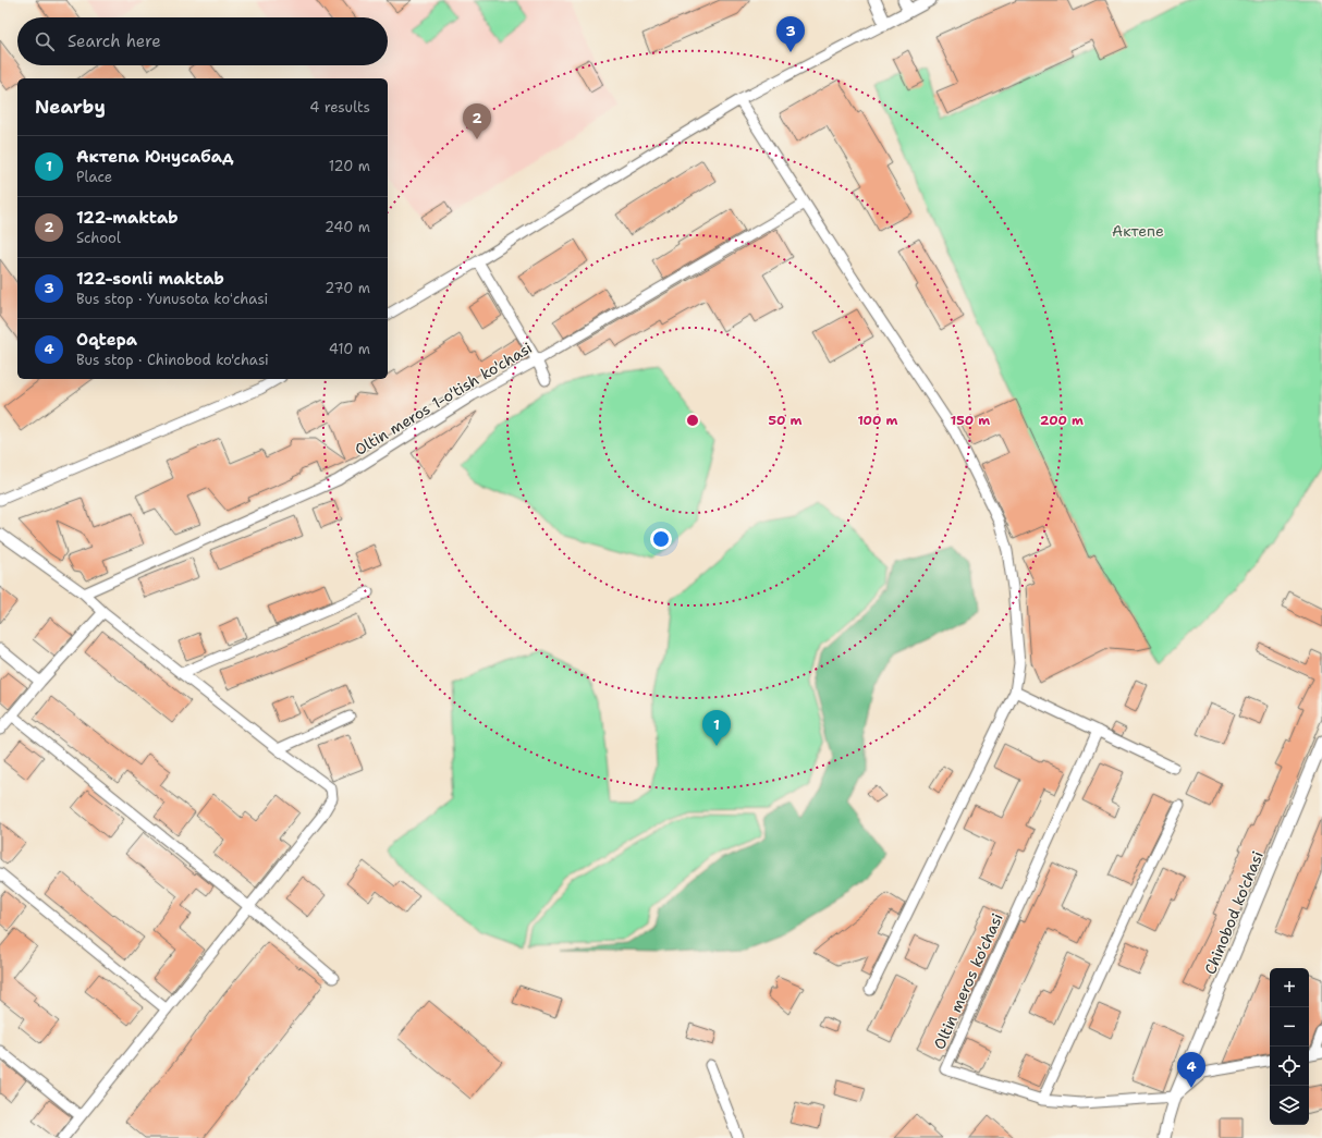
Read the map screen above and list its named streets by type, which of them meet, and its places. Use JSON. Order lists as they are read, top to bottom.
{
  "streets": {
    "street": ["Oltin meros 1-o'tish ko'chasi", "Chinobod ko'chasi", "Oltin meros ko'chasi"]
  },
  "parks": ["Актепе"],
  "page": {
    "pins": [
      "3",
      "2",
      "1",
      "4"
    ],
    "search": "Search here",
    "heading": ["Nearby", "4 results"],
    "list": [
      {
        "mark": "1",
        "name": "Актепа Юнусабад",
        "note": "Place",
        "value": "120 m"
      },
      {
        "mark": "2",
        "name": "122-maktab",
        "note": "School",
        "value": "240 m"
      },
      {
        "mark": "3",
        "name": "122-sonli maktab",
        "note": "Bus stop · Yunusota koʻchasi",
        "value": "270 m"
      },
      {
        "mark": "4",
        "name": "Oqtepa",
        "note": "Bus stop · Chinobod ko'chasi",
        "value": "410 m"
      }
    ],
    "map_buttons": ["+", "−"]
  },
  "rings": [
    "50 m",
    "100 m",
    "150 m",
    "200 m"
  ]
}
